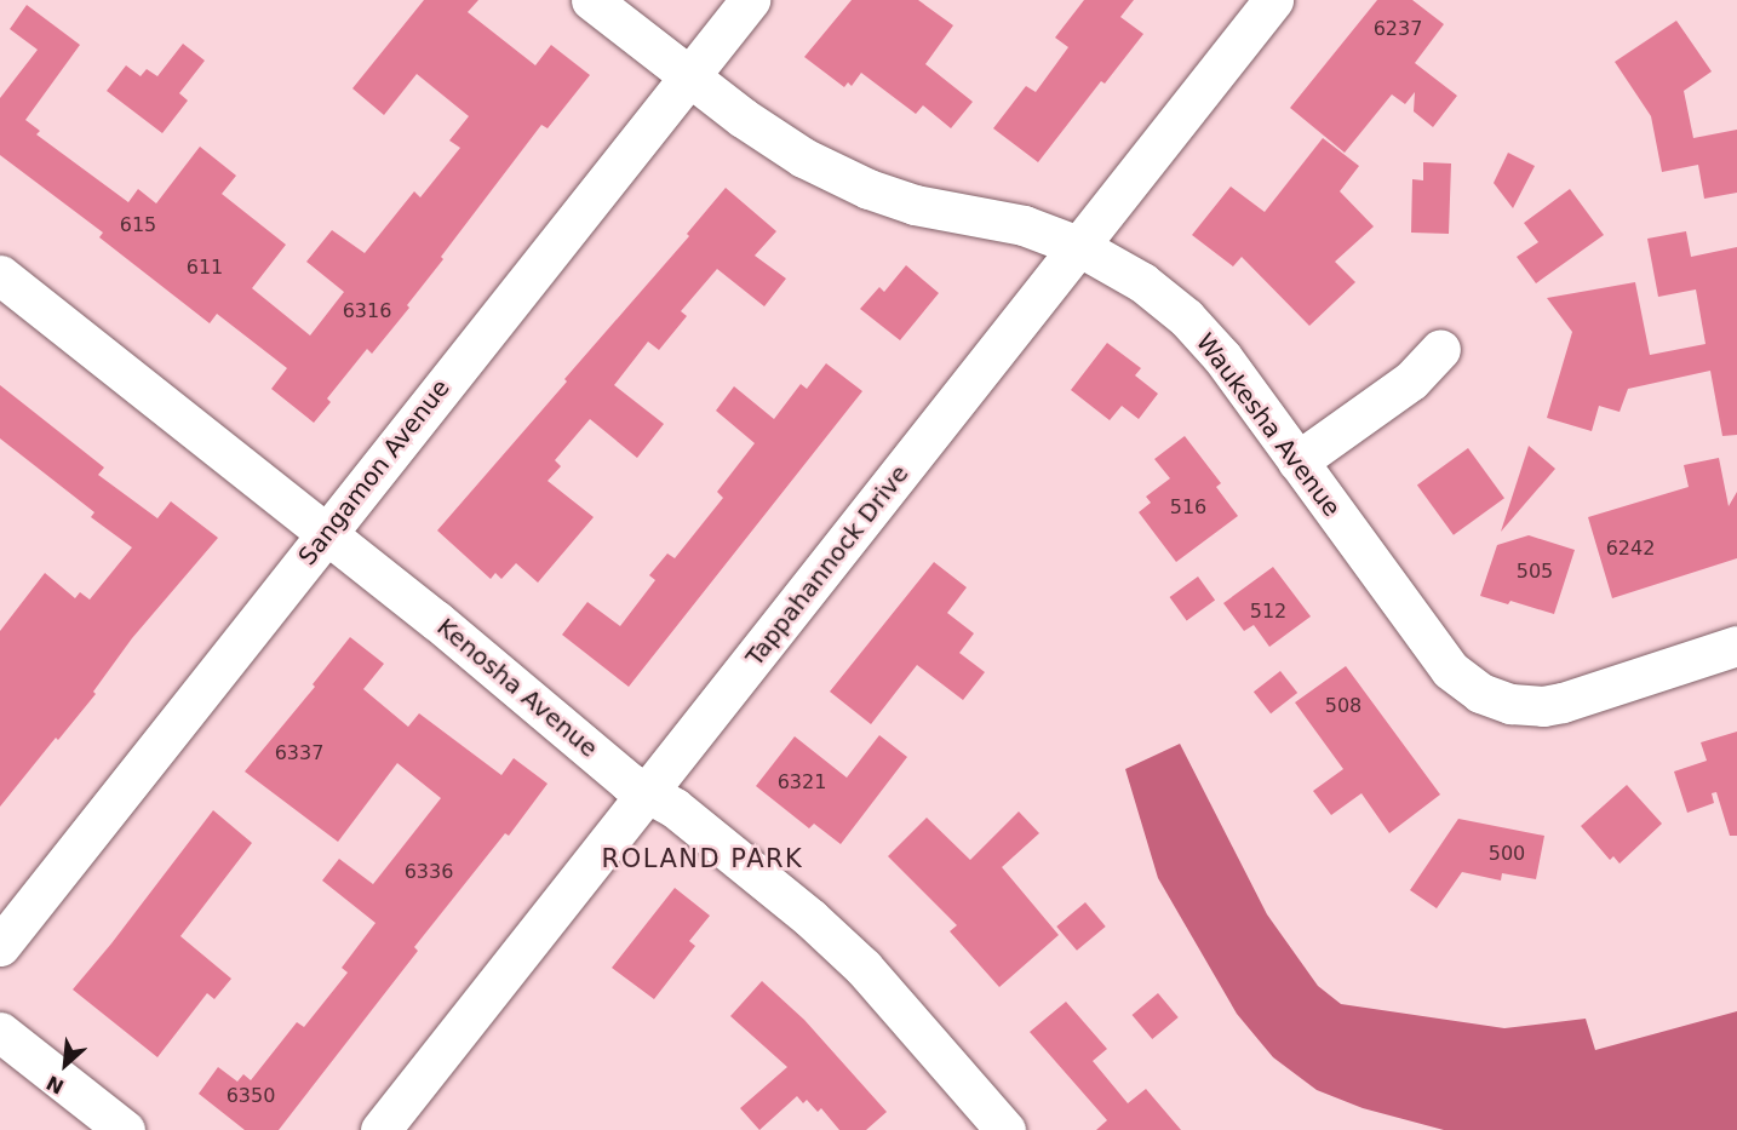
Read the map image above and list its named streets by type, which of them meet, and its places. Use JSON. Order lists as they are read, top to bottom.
{
  "streets": {
    "street": [
      "Waukesha Avenue",
      "Sangamon Avenue",
      "Tappahannock Drive",
      "Kenosha Avenue"
    ]
  },
  "crossings": [
    ["Waukesha Avenue", "Sangamon Avenue"],
    ["Waukesha Avenue", "Tappahannock Drive"],
    ["Sangamon Avenue", "Kenosha Avenue"],
    ["Tappahannock Drive", "Kenosha Avenue"]
  ],
  "districts": ["ROLAND PARK"],
  "house_numbers": [
    "6237",
    "615",
    "611",
    "6316",
    "516",
    "6242",
    "505",
    "512",
    "508",
    "6337",
    "6321",
    "500",
    "6336",
    "6350"
  ],
  "north": "bottom left"
}
